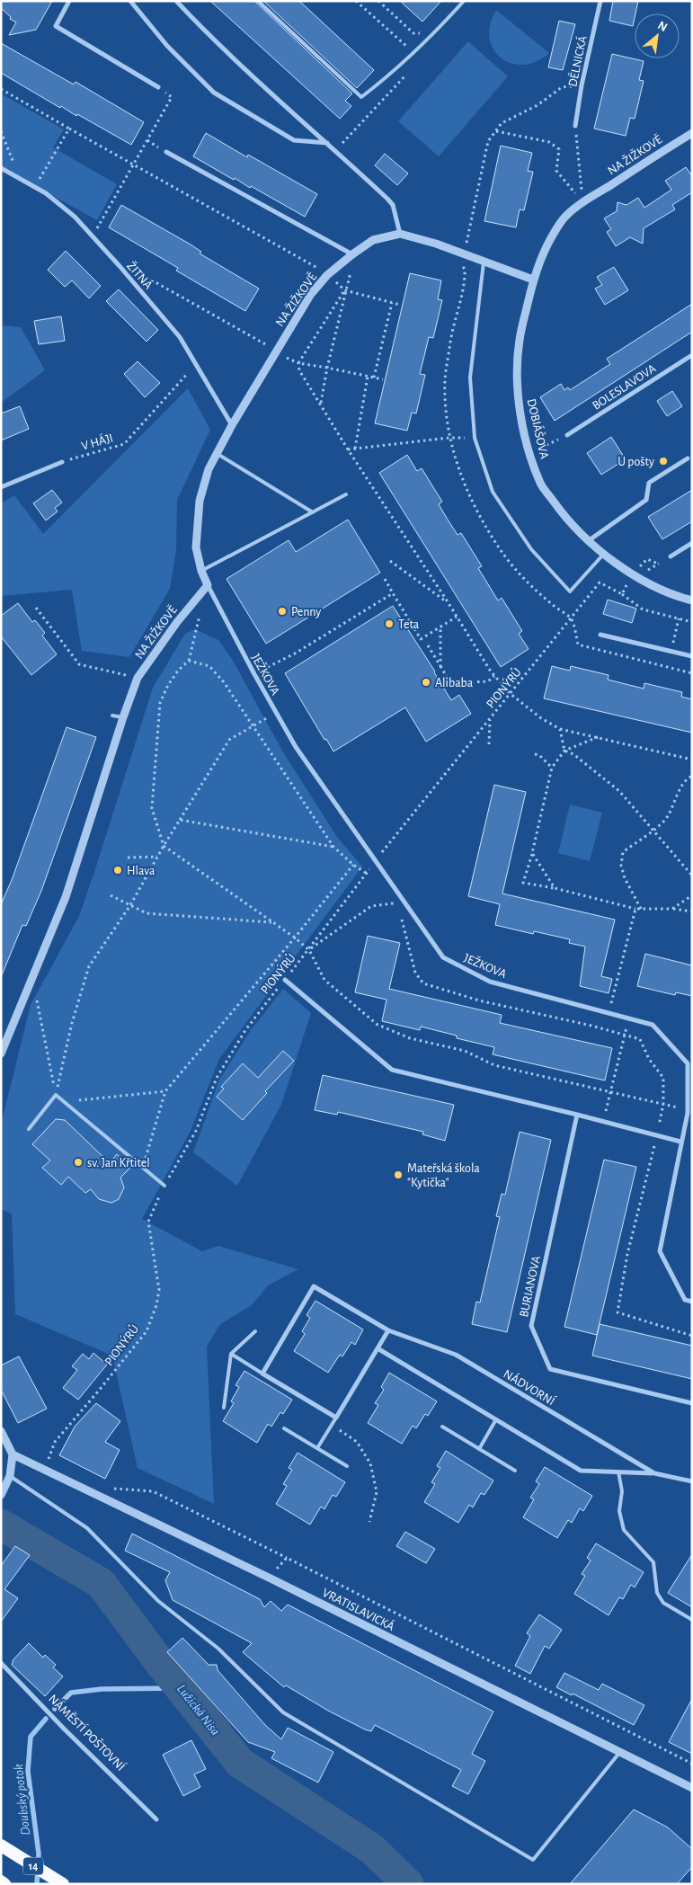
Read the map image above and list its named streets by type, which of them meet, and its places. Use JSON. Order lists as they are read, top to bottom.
{
  "streets": {
    "highway": ["14"],
    "street": [
      "DĚLNICKÁ",
      "NA ŽIŽKOVĚ",
      "ŽITNÁ",
      "BOLESLAVOVA",
      "DOBIÁŠOVA",
      "JEŽKOVA",
      "BURIANOVA",
      "NÁDVORNÍ",
      "VRATISLAVICKÁ",
      "NÁMĚSTÍ POŠTOVNÍ"
    ],
    "path": ["V HÁJI", "PIONÝRŮ"]
  },
  "crossings": [
    ["NA ŽIŽKOVĚ", "ŽITNÁ"],
    ["NA ŽIŽKOVĚ", "DOBIÁŠOVA"],
    ["NA ŽIŽKOVĚ", "JEŽKOVA"],
    ["ŽITNÁ", "V HÁJI"],
    ["JEŽKOVA", "PIONÝRŮ"]
  ],
  "water": ["Lužická Nisa", "Doubský potok"],
  "places": [
    "U pošty",
    "Penny",
    "Teta",
    "Alibaba",
    "Hlava",
    "sv. Jan Křtitel",
    "Mateřská škola \"Kytička\""
  ],
  "north": "top right"
}
